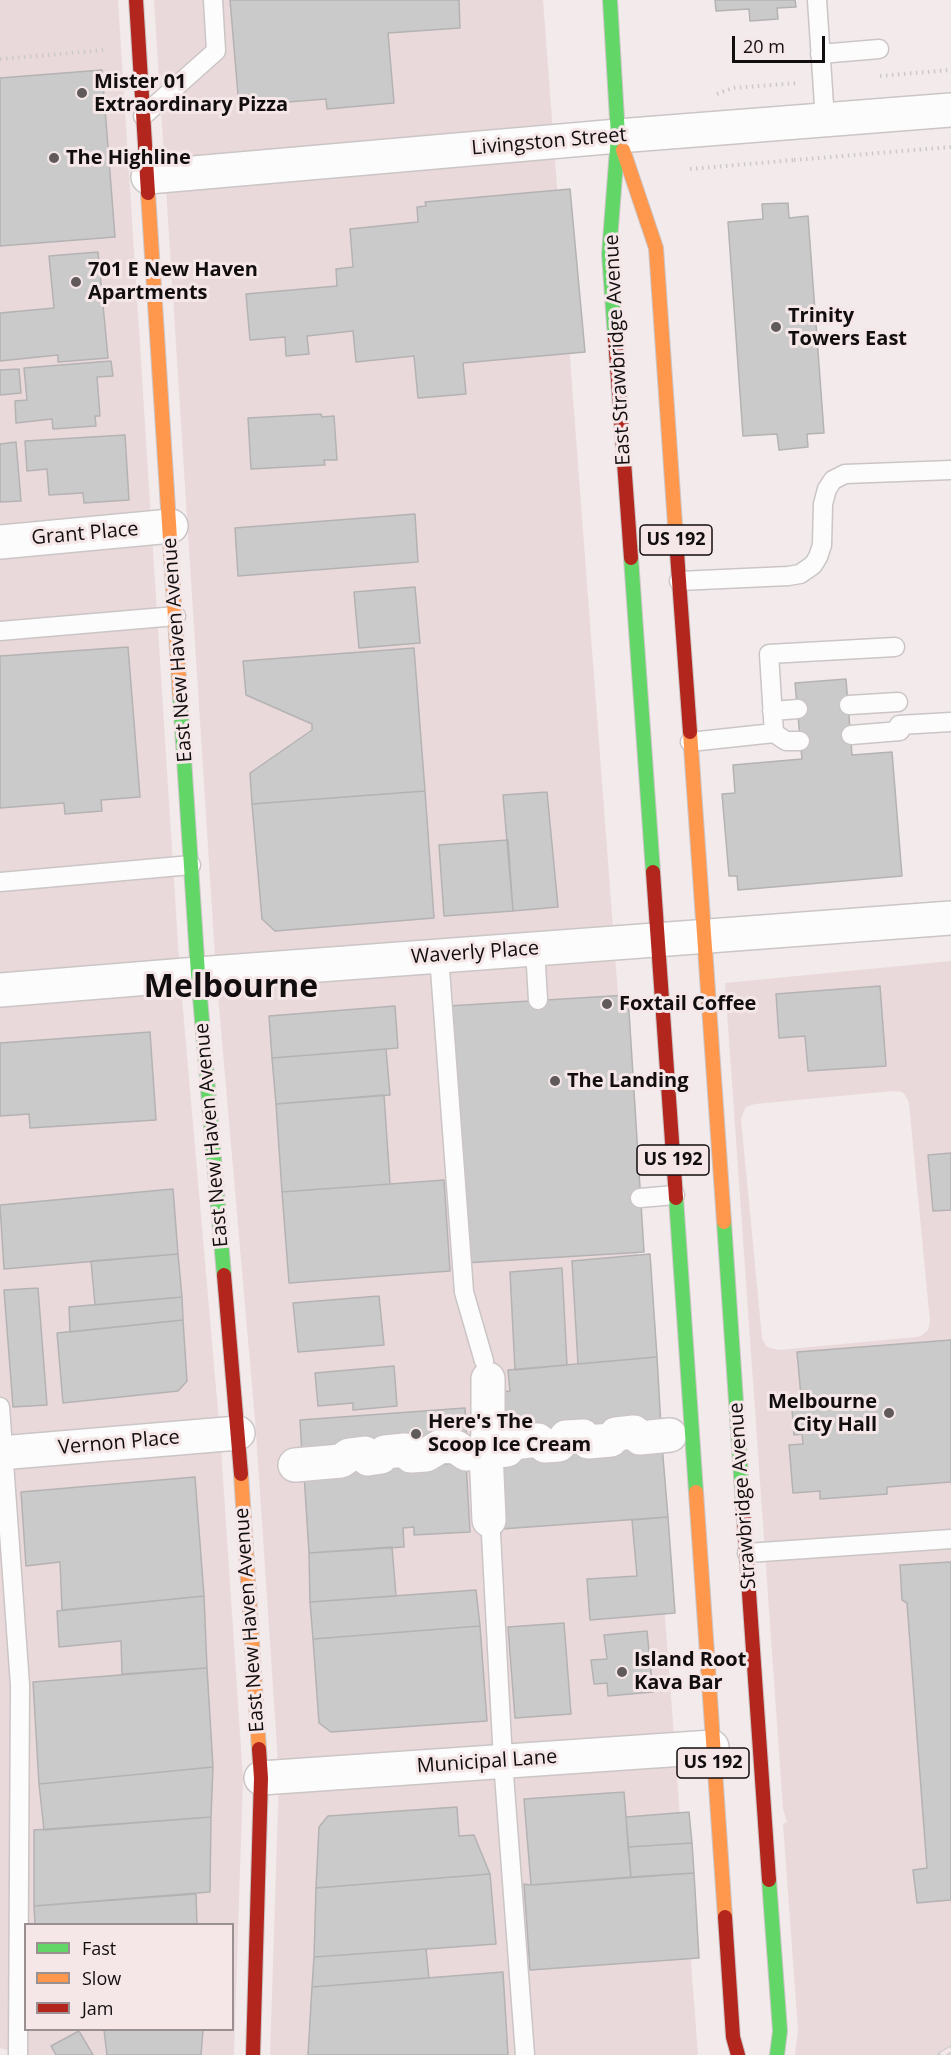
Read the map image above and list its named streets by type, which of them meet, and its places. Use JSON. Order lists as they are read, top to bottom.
{
  "streets": {
    "main road": [
      "East Strawbridge Avenue",
      "US 192",
      "East New Haven Avenue",
      "Strawbridge Avenue"
    ],
    "street": [
      "Livingston Street",
      "Grant Place",
      "Waverly Place",
      "Vernon Place",
      "Municipal Lane"
    ]
  },
  "crossings": [
    ["Livingston Street", "East Strawbridge Avenue"],
    ["Livingston Street", "US 192"],
    ["Livingston Street", "East New Haven Avenue"],
    ["East Strawbridge Avenue", "US 192"],
    ["East Strawbridge Avenue", "Waverly Place"],
    ["East Strawbridge Avenue", "Strawbridge Avenue"],
    ["Grant Place", "East New Haven Avenue"],
    ["US 192", "Waverly Place"],
    ["US 192", "Municipal Lane"],
    ["East New Haven Avenue", "Waverly Place"],
    ["East New Haven Avenue", "Vernon Place"],
    ["East New Haven Avenue", "Municipal Lane"],
    ["Waverly Place", "Strawbridge Avenue"]
  ],
  "districts": ["Melbourne"],
  "places": [
    "Mister 01 Extraordinary Pizza",
    "The Highline",
    "701 E New Haven Apartments",
    "Trinity Towers East",
    "Foxtail Coffee",
    "The Landing",
    "Melbourne City Hall",
    "Here's The Scoop Ice Cream",
    "Island Root Kava Bar"
  ],
  "legend": ["Fast", "Slow", "Jam"],
  "scale_bar": "20 m"
}
